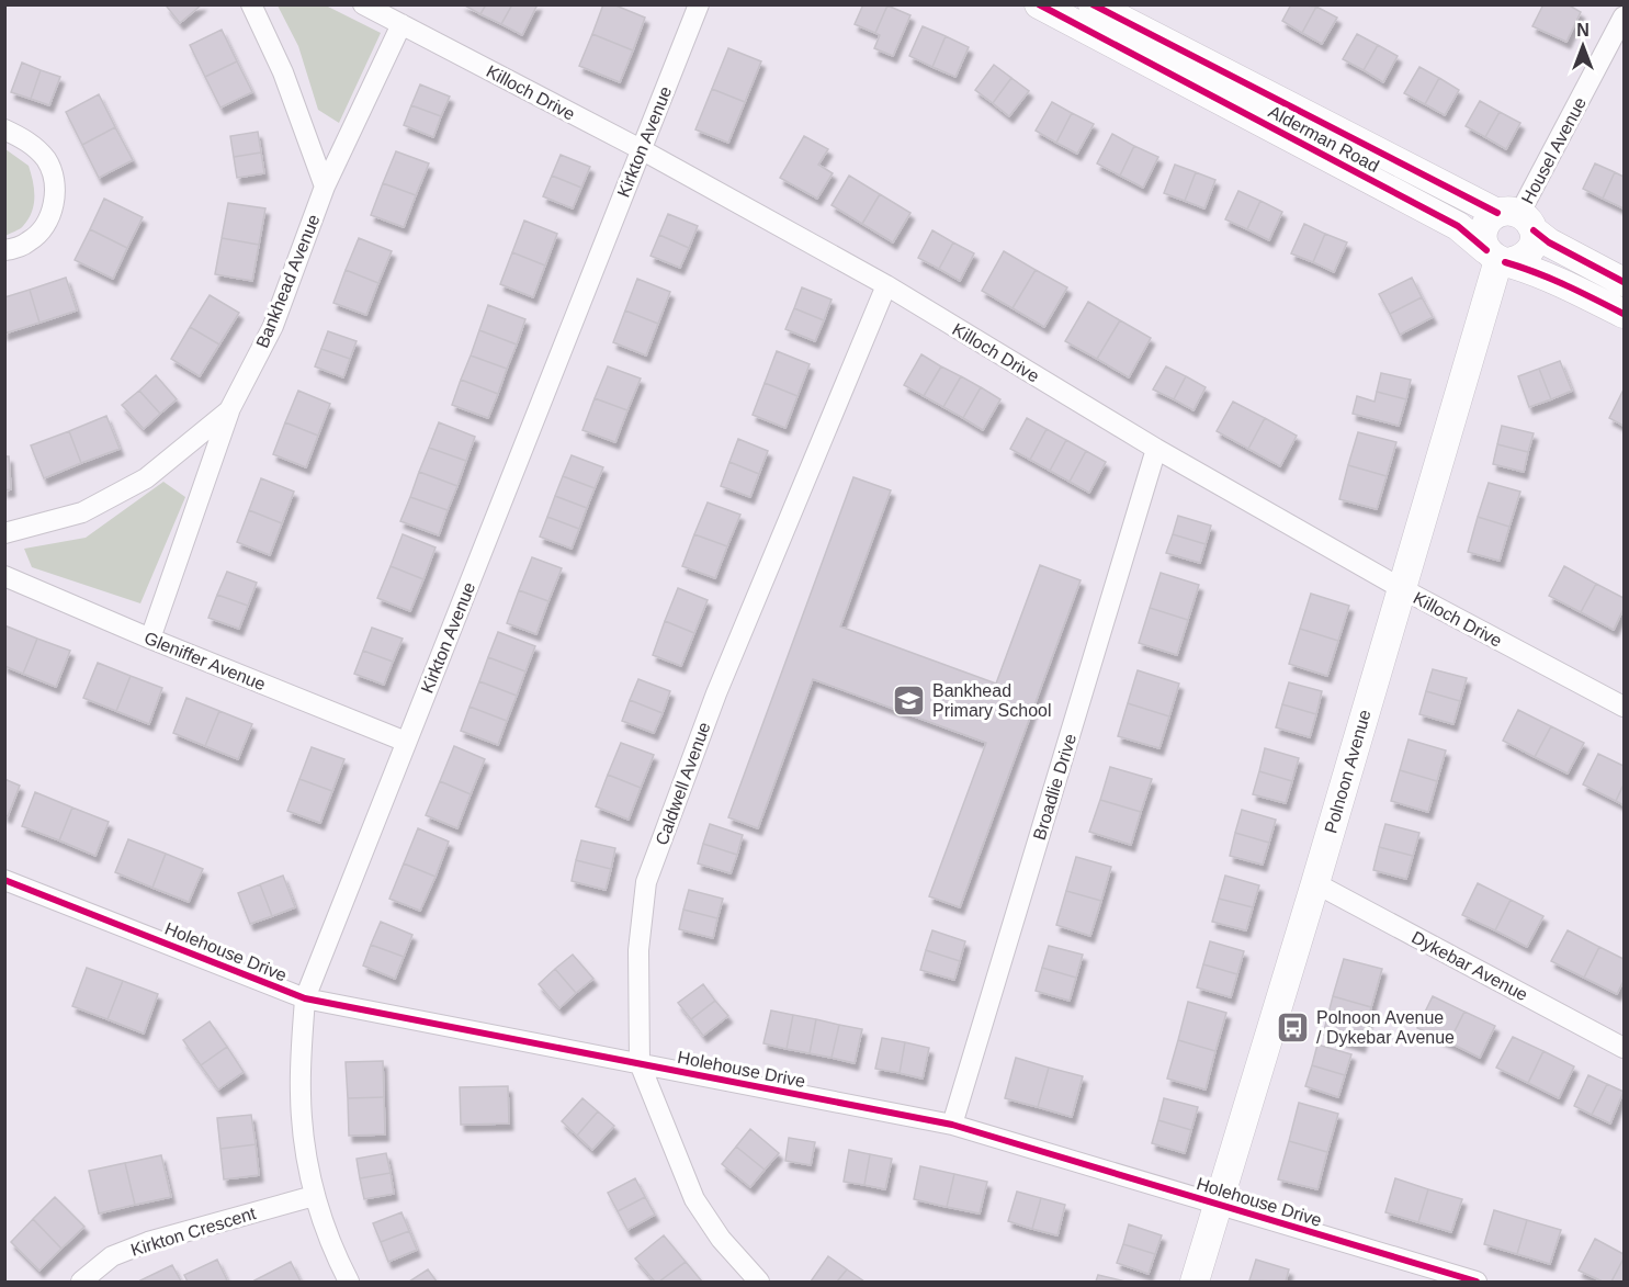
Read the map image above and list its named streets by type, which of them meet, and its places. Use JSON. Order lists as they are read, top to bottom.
{
  "streets": {
    "street": [
      "Killoch Drive",
      "Alderman Road",
      "Kirkton Avenue",
      "Housel Avenue",
      "Bankhead Avenue",
      "Gleniffer Avenue",
      "Polnoon Avenue",
      "Caldwell Avenue",
      "Broadlie Drive",
      "Holehouse Drive",
      "Dykebar Avenue",
      "Kirkton Crescent"
    ]
  },
  "crossings": [
    ["Killoch Drive", "Kirkton Avenue"],
    ["Killoch Drive", "Bankhead Avenue"],
    ["Killoch Drive", "Polnoon Avenue"],
    ["Killoch Drive", "Caldwell Avenue"],
    ["Killoch Drive", "Broadlie Drive"],
    ["Alderman Road", "Housel Avenue"],
    ["Alderman Road", "Polnoon Avenue"],
    ["Kirkton Avenue", "Gleniffer Avenue"],
    ["Kirkton Avenue", "Holehouse Drive"],
    ["Kirkton Avenue", "Kirkton Crescent"],
    ["Housel Avenue", "Polnoon Avenue"],
    ["Bankhead Avenue", "Gleniffer Avenue"],
    ["Polnoon Avenue", "Holehouse Drive"],
    ["Polnoon Avenue", "Dykebar Avenue"],
    ["Caldwell Avenue", "Holehouse Drive"],
    ["Broadlie Drive", "Holehouse Drive"]
  ],
  "places": {
    "school or university": ["Bankhead Primary School"],
    "bus stop": ["Polnoon Avenue / Dykebar Avenue"]
  },
  "north": "top"
}
